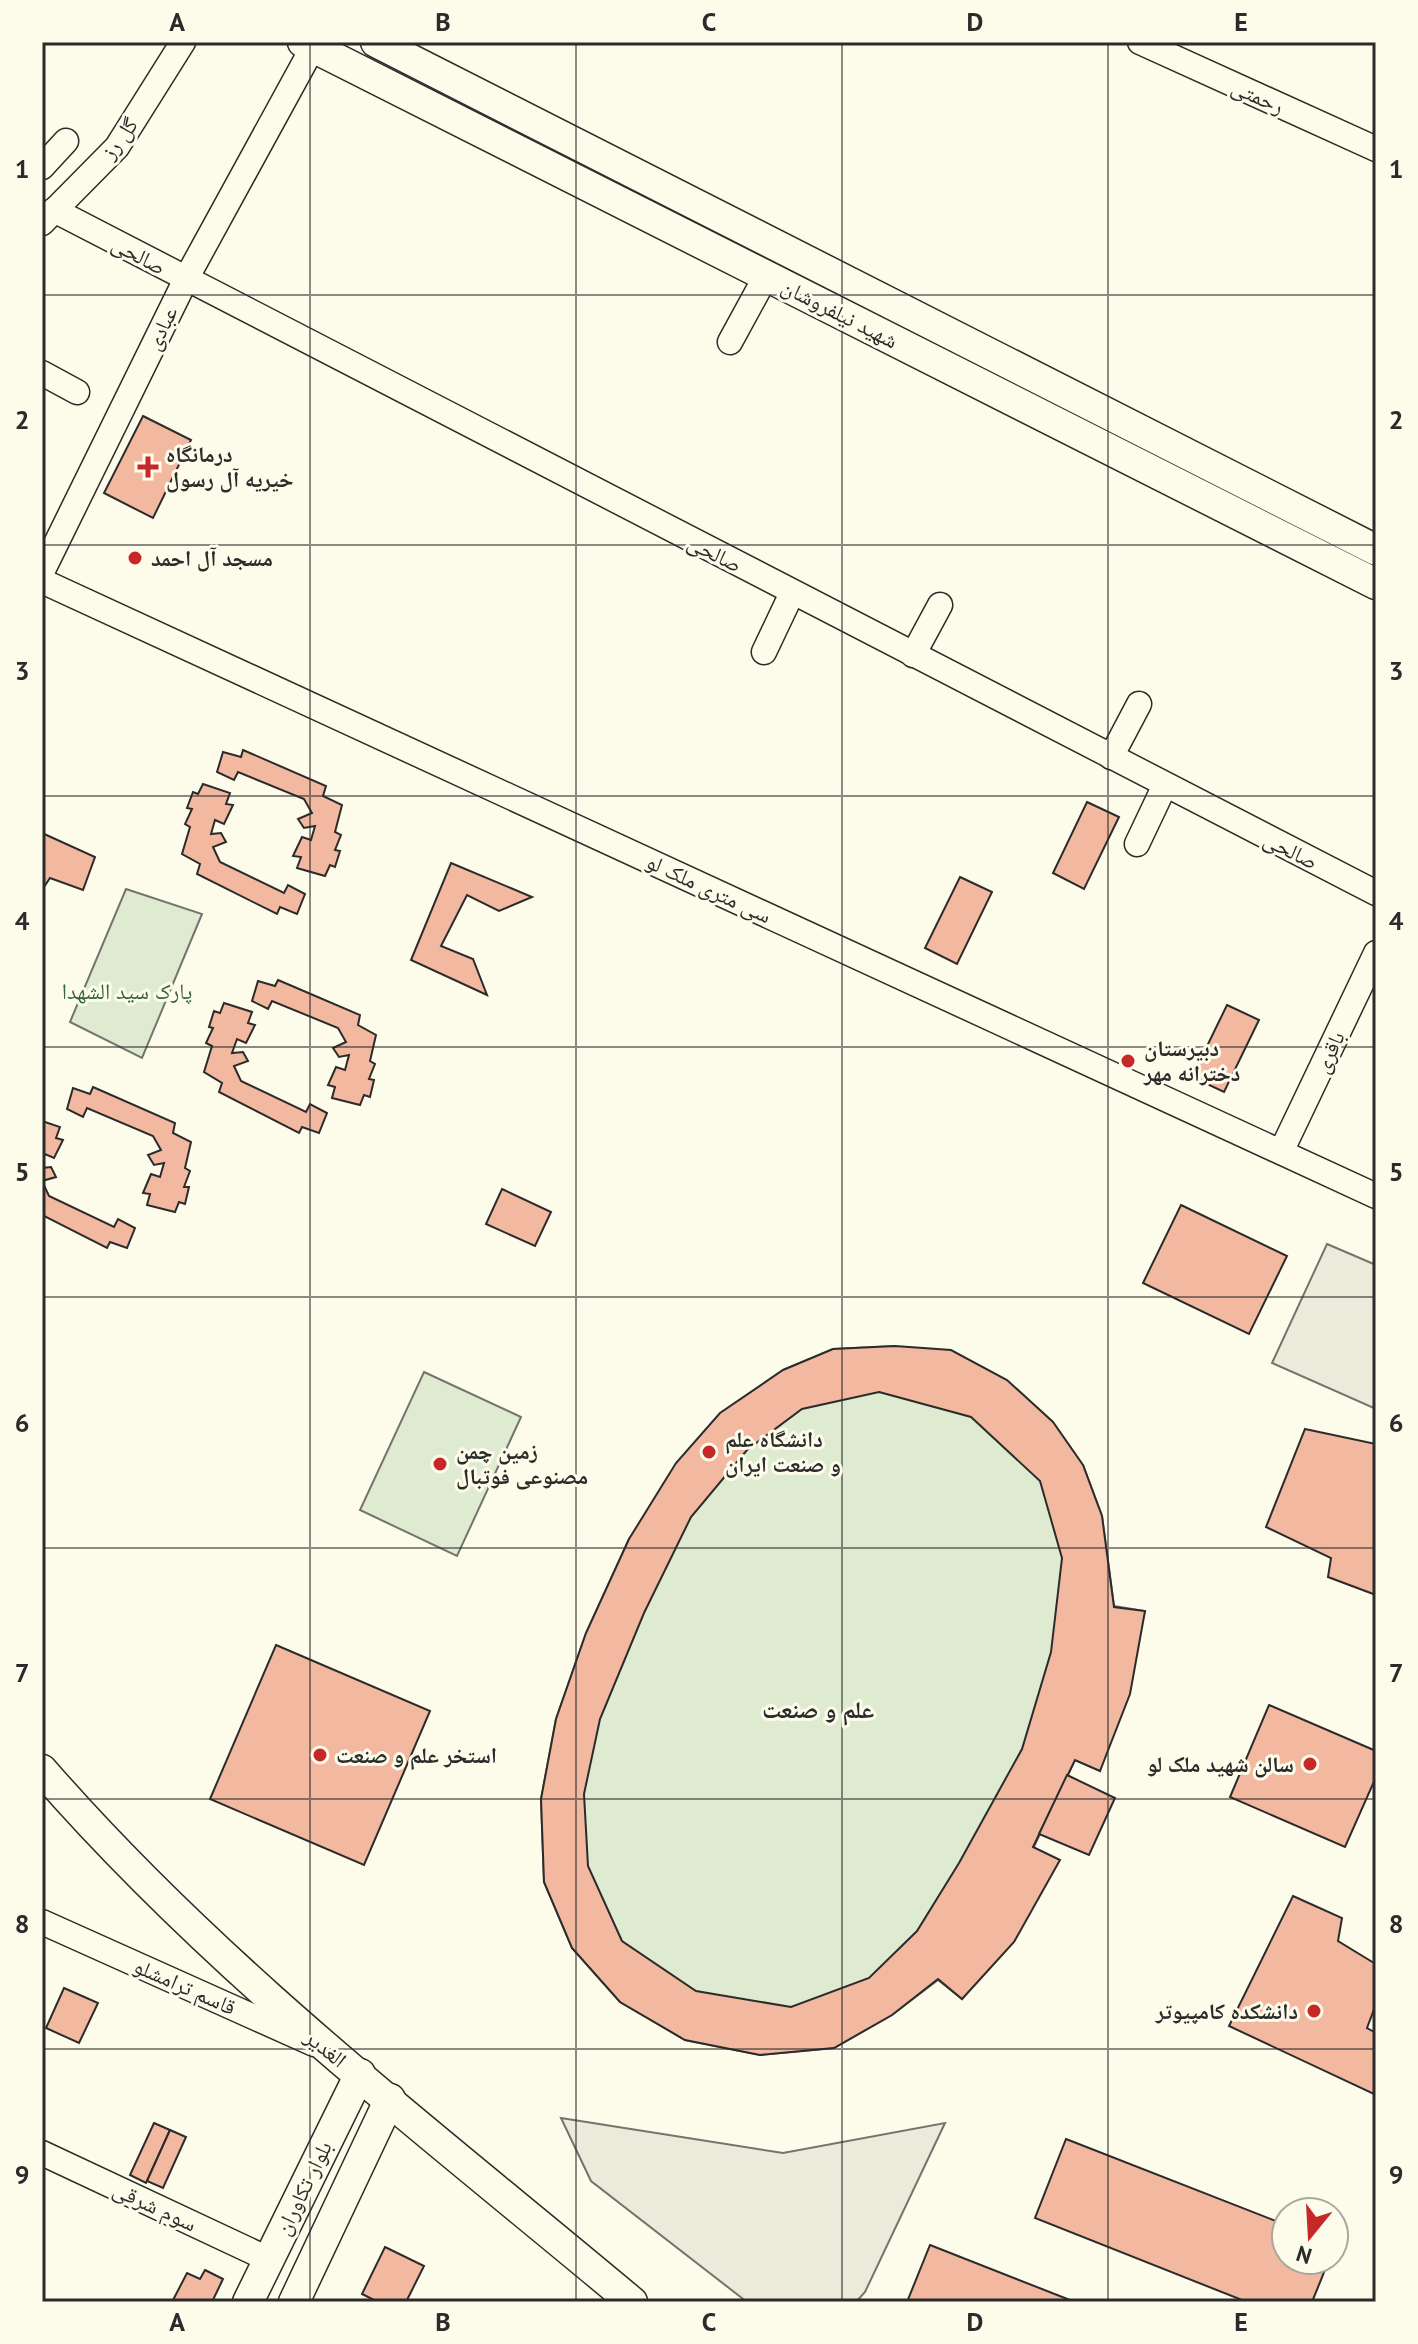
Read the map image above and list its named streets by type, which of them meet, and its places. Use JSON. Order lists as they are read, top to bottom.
{
  "streets": {
    "main road": ["شهید نیلفروشان", "الغدیر", "بلوار تکاوران"],
    "street": [
      "رحمتی",
      "گل رز",
      "صالحی",
      "عبادی",
      "سی متری ملک لو",
      "باقری",
      "قاسم ترامشلو",
      "سوم شرقی"
    ]
  },
  "crossings": [
    ["گل رز", "صالحی"],
    ["صالحی", "عبادی"],
    ["شهید نیلفروشان", "عبادی"],
    ["سی متری ملک لو", "باقری"],
    ["قاسم ترامشلو", "الغدیر"],
    ["الغدیر", "بلوار تکاوران"],
    ["بلوار تکاوران", "سوم شرقی"]
  ],
  "districts": ["علم و صنعت"],
  "parks": ["پارک سید الشهدا"],
  "places": {
    "health": ["درمانگاه خیریه آل رسول"],
    "other": [
      "مسجد آل احمد",
      "دبیرستان دخترانه مهر",
      "دانشگاه علم و صنعت ایران",
      "زمین چمن مصنوعی فوتبال",
      "استخر علم و صنعت",
      "سالن شهید ملک لو",
      "دانشکده کامپیوتر"
    ]
  },
  "north": "bottom",
  "grid": {
    "columns": [
      "A",
      "B",
      "C",
      "D",
      "E"
    ],
    "rows": [
      "1",
      "2",
      "3",
      "4",
      "5",
      "6",
      "7",
      "8",
      "9"
    ]
  }
}
